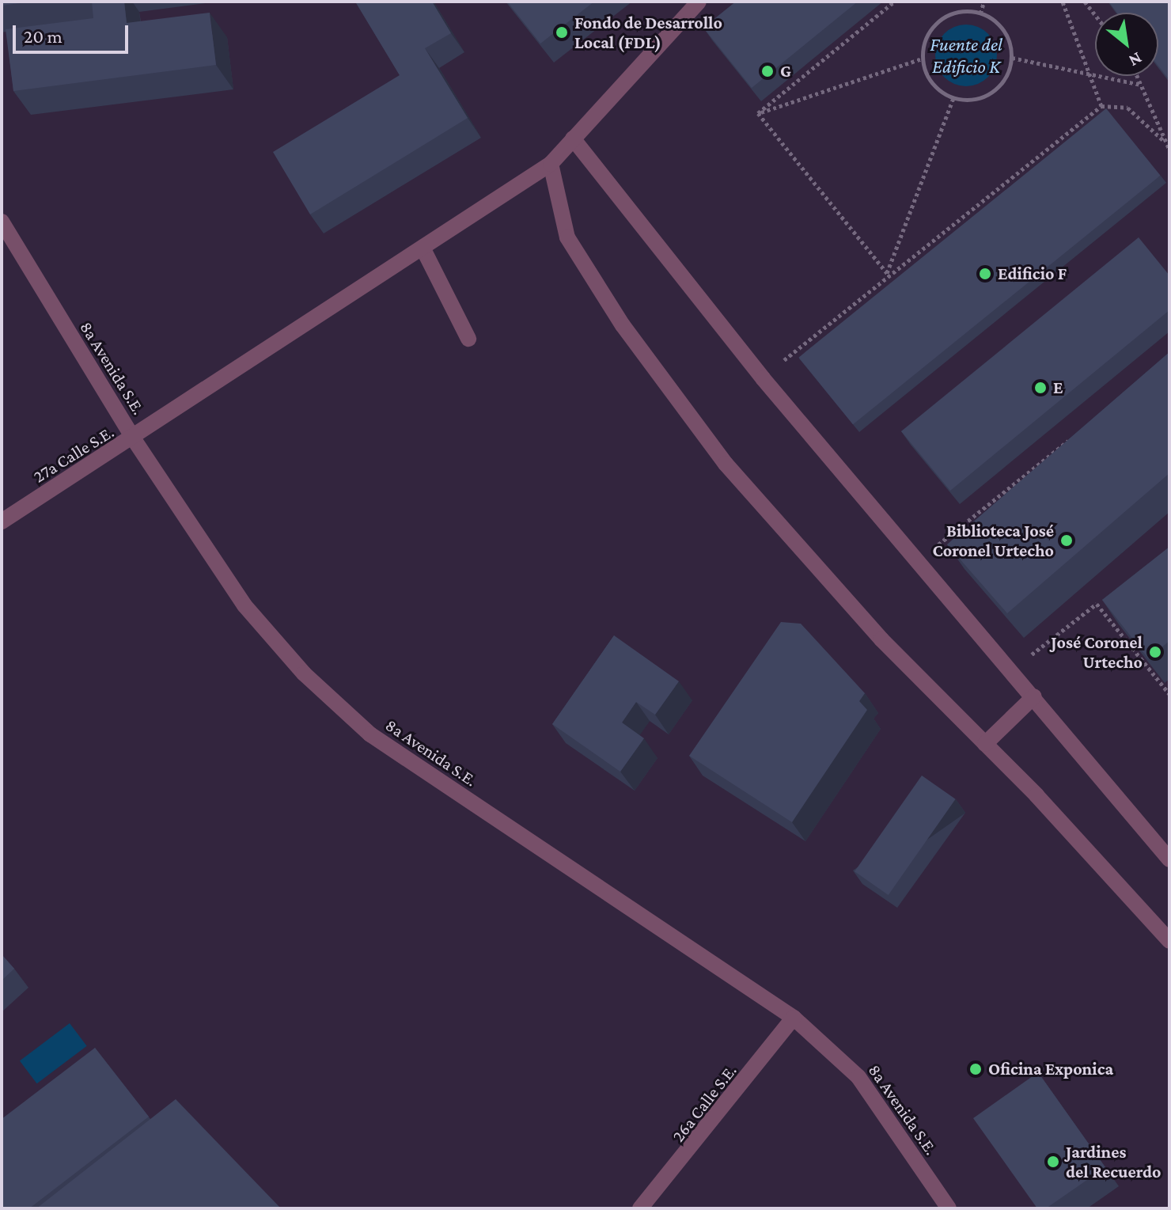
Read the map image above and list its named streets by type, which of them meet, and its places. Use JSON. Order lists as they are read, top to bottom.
{
  "streets": {
    "street": ["8a Avenida S.E.", "27a Calle S.E.", "26a Calle S.E."]
  },
  "crossings": [
    ["8a Avenida S.E.", "27a Calle S.E."],
    ["8a Avenida S.E.", "26a Calle S.E."]
  ],
  "water": ["Fuente del Edificio K"],
  "places": [
    "Fondo de Desarrollo Local (FDL)",
    "G",
    "Edificio F",
    "E",
    "Biblioteca José Coronel Urtecho",
    "José Coronel Urtecho",
    "Oficina Exponica",
    "Jardines del Recuerdo"
  ],
  "scale_bar": "20 m",
  "north": "bottom right"
}
